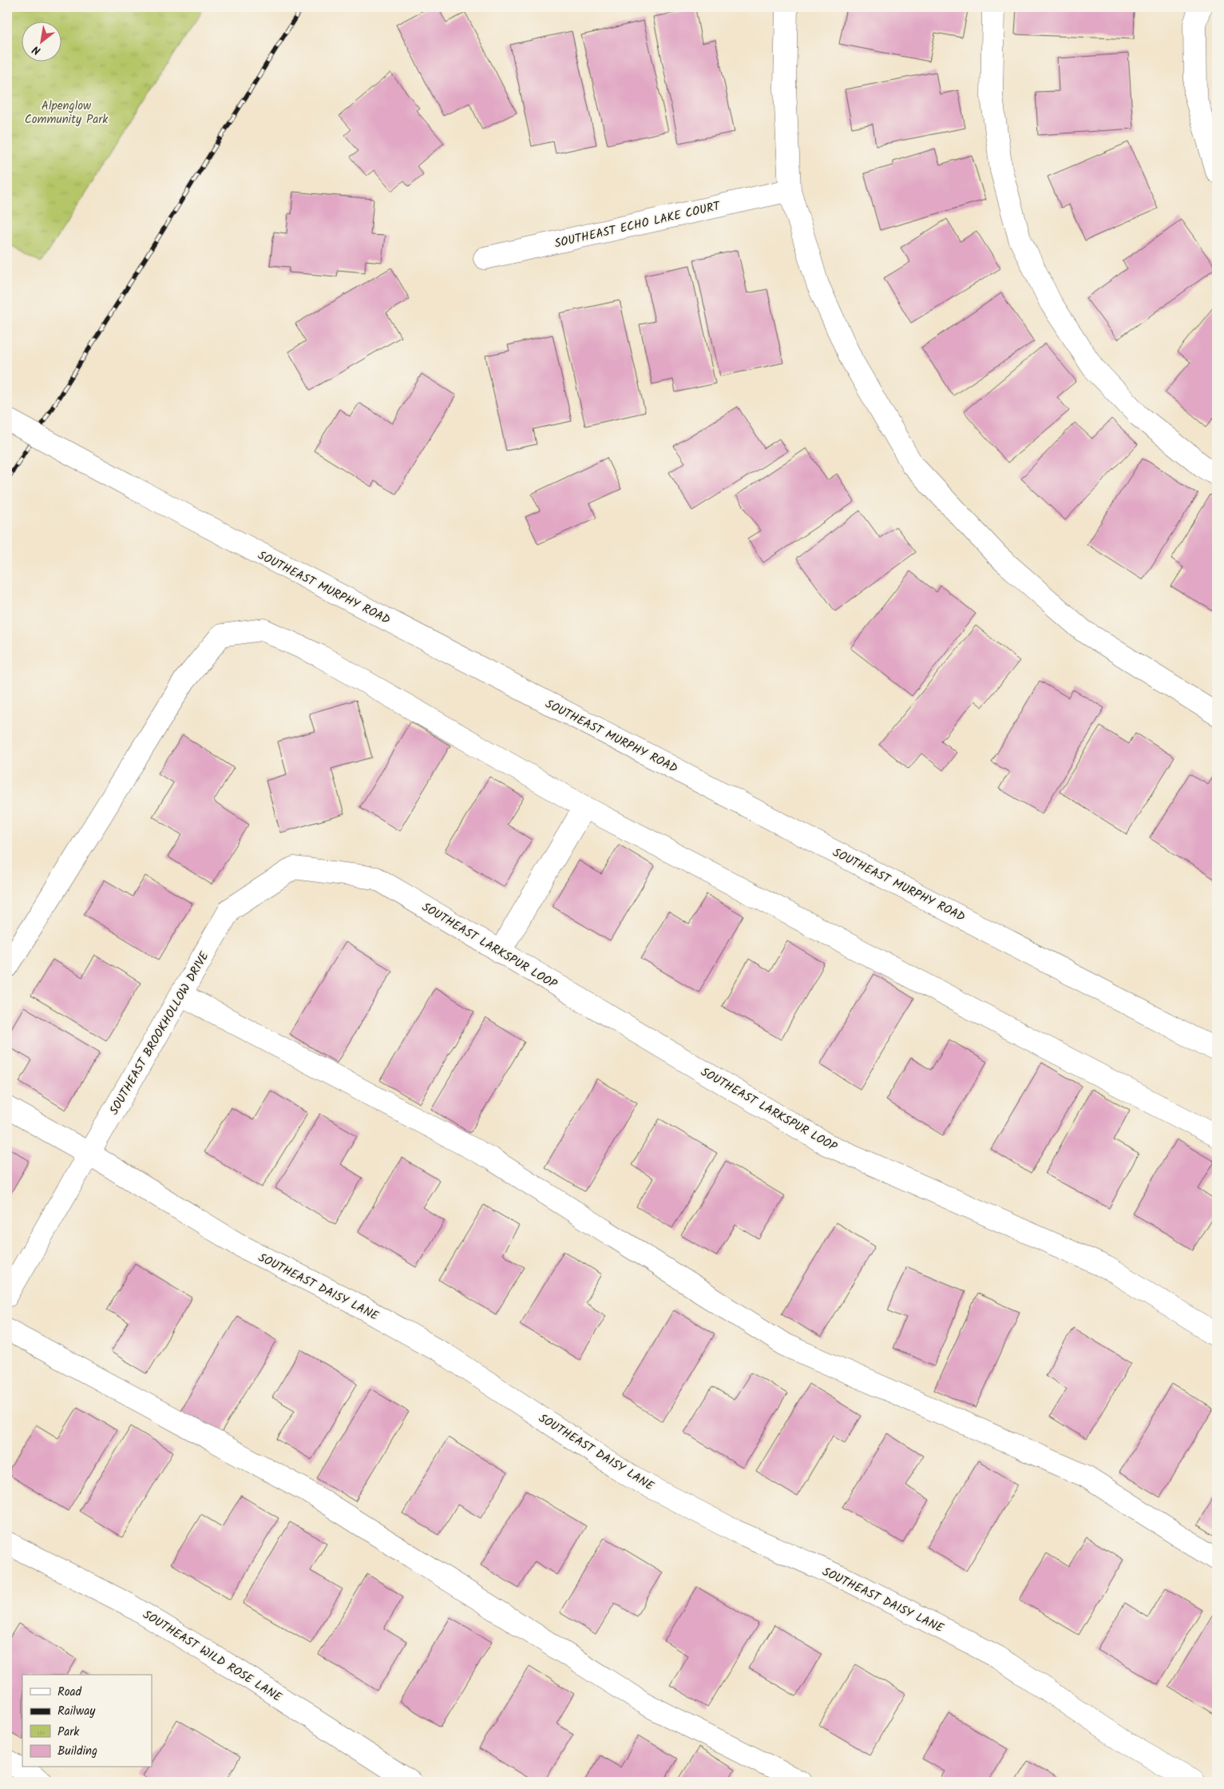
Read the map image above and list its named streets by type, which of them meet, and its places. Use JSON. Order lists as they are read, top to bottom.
{
  "streets": {
    "street": [
      "SOUTHEAST ECHO LAKE COURT",
      "SOUTHEAST MURPHY ROAD",
      "SOUTHEAST LARKSPUR LOOP",
      "SOUTHEAST BROOKHOLLOW DRIVE",
      "SOUTHEAST DAISY LANE",
      "SOUTHEAST WILD ROSE LANE"
    ]
  },
  "crossings": [
    ["SOUTHEAST LARKSPUR LOOP", "SOUTHEAST BROOKHOLLOW DRIVE"],
    ["SOUTHEAST BROOKHOLLOW DRIVE", "SOUTHEAST DAISY LANE"]
  ],
  "parks": ["Alpenglow Community Park"],
  "legend": [
    "Road",
    "Railway",
    "Park",
    "Building"
  ],
  "north": "bottom left"
}
